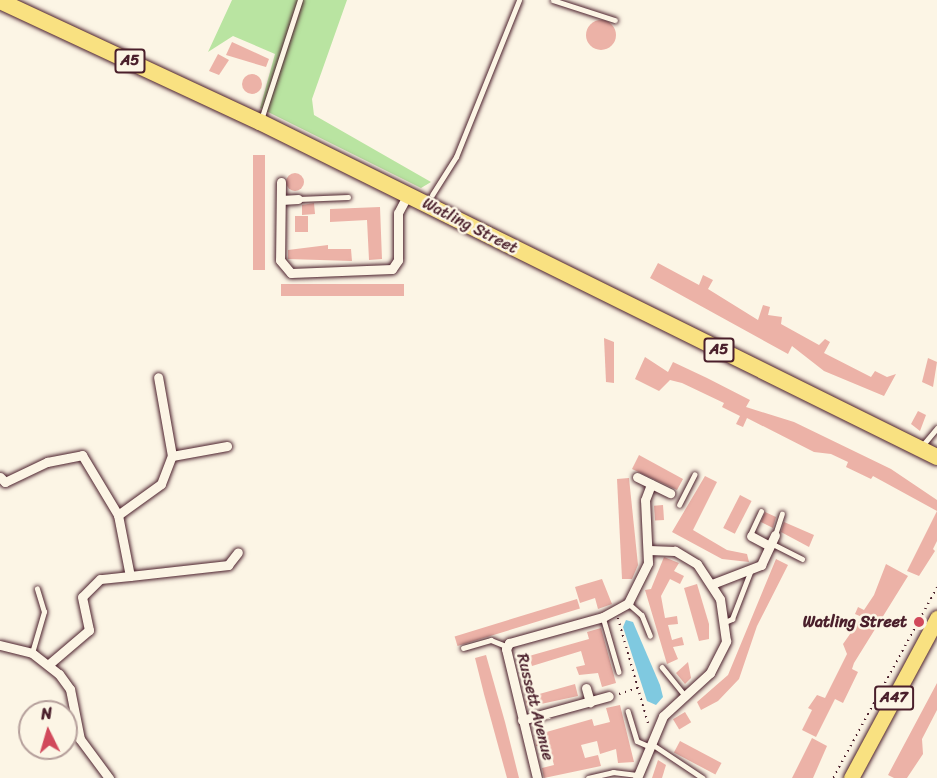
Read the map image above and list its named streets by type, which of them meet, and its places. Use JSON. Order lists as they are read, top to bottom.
{
  "streets": {
    "highway": ["A5", "Watling Street"],
    "main road": ["A47"],
    "street": ["Russett Avenue"]
  },
  "places": ["Watling Street"],
  "north": "top"
}
